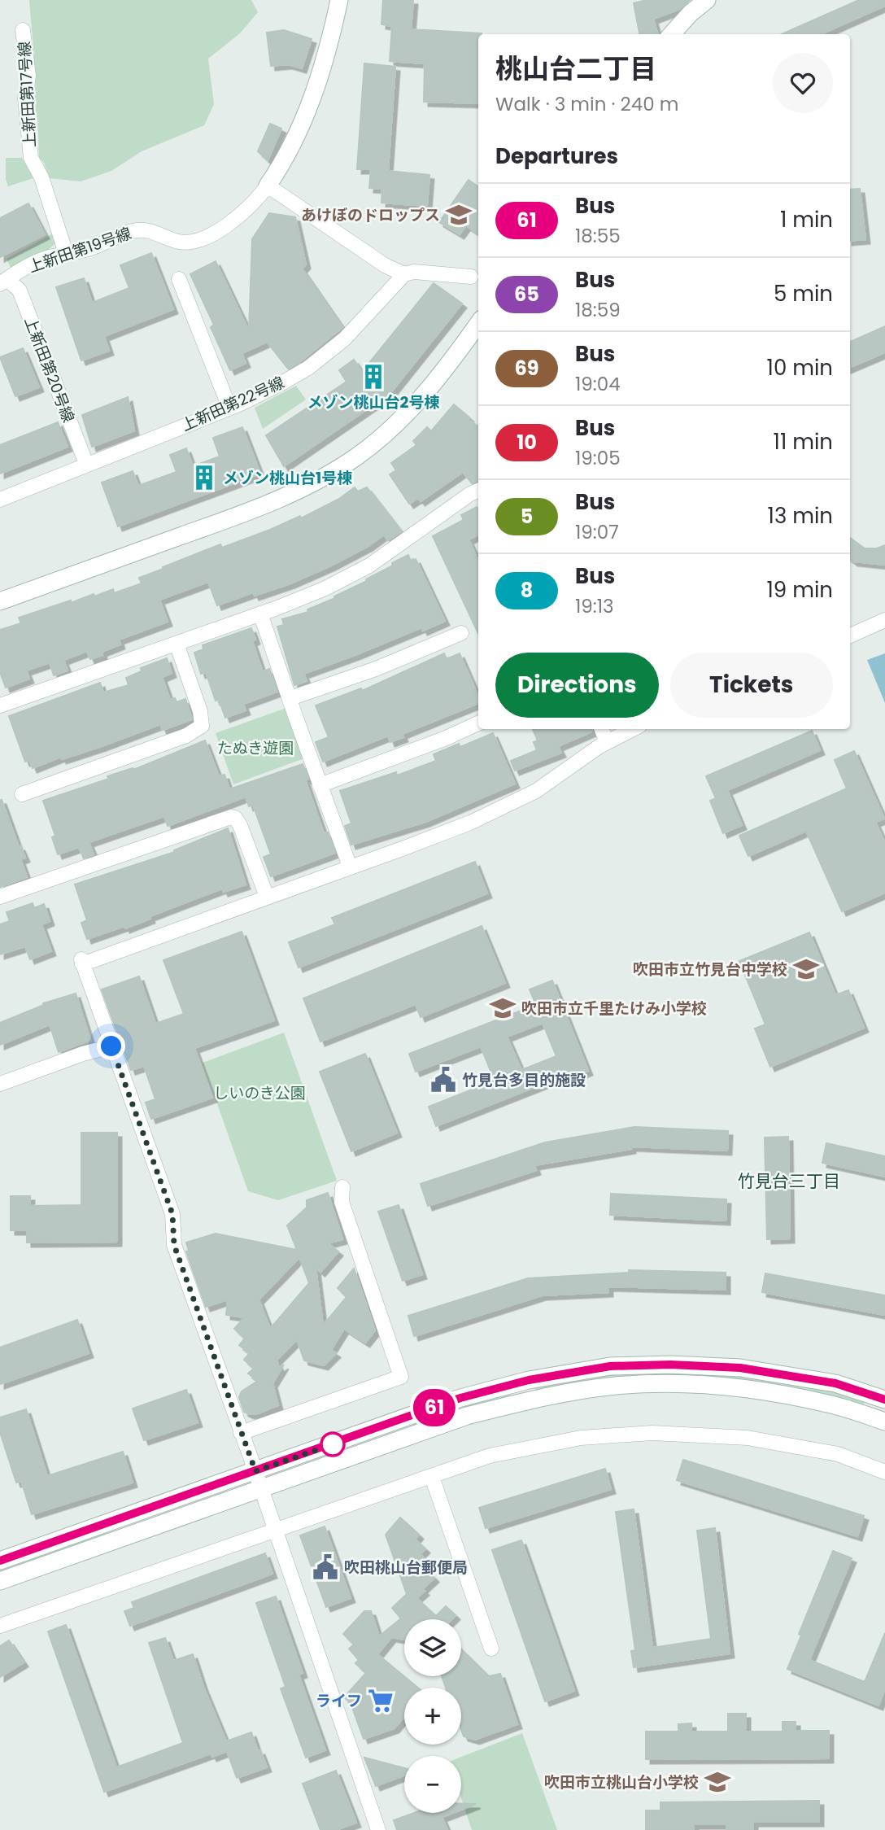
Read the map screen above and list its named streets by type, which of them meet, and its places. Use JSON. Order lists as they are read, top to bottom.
{
  "streets": {
    "street": [
      "上新田第17号線",
      "上新田第19号線",
      "上新田第20号線",
      "上新田第22号線"
    ]
  },
  "crossings": [
    ["上新田第17号線", "上新田第19号線"],
    ["上新田第19号線", "上新田第20号線"],
    ["上新田第20号線", "上新田第22号線"]
  ],
  "districts": ["竹見台三丁目"],
  "parks": ["たぬき遊園", "しいのき公園"],
  "places": {
    "school or university": [
      "あけぼのドロップス",
      "吹田市立竹見台中学校",
      "吹田市立千里たけみ小学校",
      "吹田市立桃山台小学校"
    ],
    "building": ["メゾン桃山台2号棟", "メゾン桃山台1号棟"],
    "public building": ["竹見台多目的施設", "吹田桃山台郵便局"],
    "supermarket": ["ライフ"]
  },
  "lines": ["bus line 61"],
  "page": {
    "on_map": "61",
    "heading": [
      ["桃山台二丁目", "Walk · 3 min · 240 m"],
      "Departures"
    ],
    "list": [
      {
        "mark": "61",
        "name": "Bus",
        "note": "18:55",
        "value": "1 min"
      },
      {
        "mark": "65",
        "name": "Bus",
        "note": "18:59",
        "value": "5 min"
      },
      {
        "mark": "69",
        "name": "Bus",
        "note": "19:04",
        "value": "10 min"
      },
      {
        "mark": "10",
        "name": "Bus",
        "note": "19:05",
        "value": "11 min"
      },
      {
        "mark": "5",
        "name": "Bus",
        "note": "19:07",
        "value": "13 min"
      },
      {
        "mark": "8",
        "name": "Bus",
        "note": "19:13",
        "value": "19 min"
      }
    ],
    "buttons": ["Directions", "Tickets"],
    "map_buttons": ["+", "−"]
  }
}
